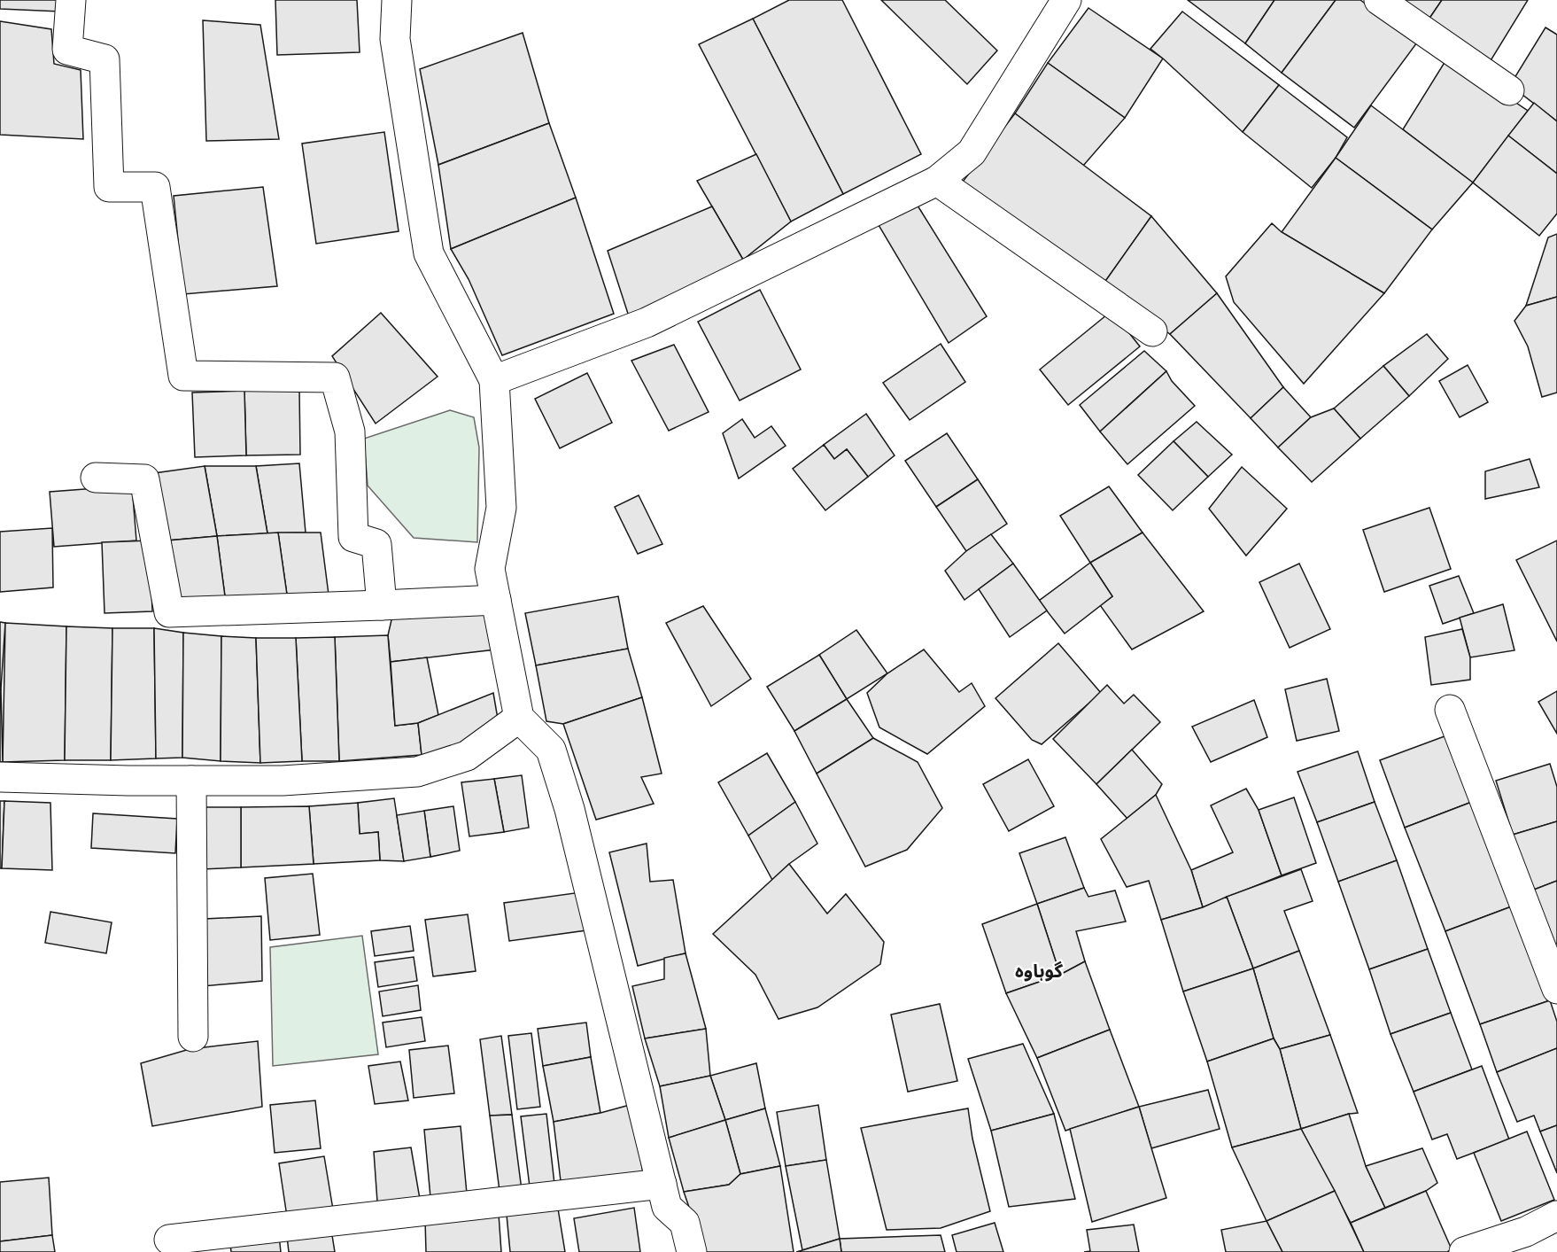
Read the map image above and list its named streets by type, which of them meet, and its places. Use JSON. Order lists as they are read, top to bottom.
{
  "districts": ["گوہاوہ"]
}
